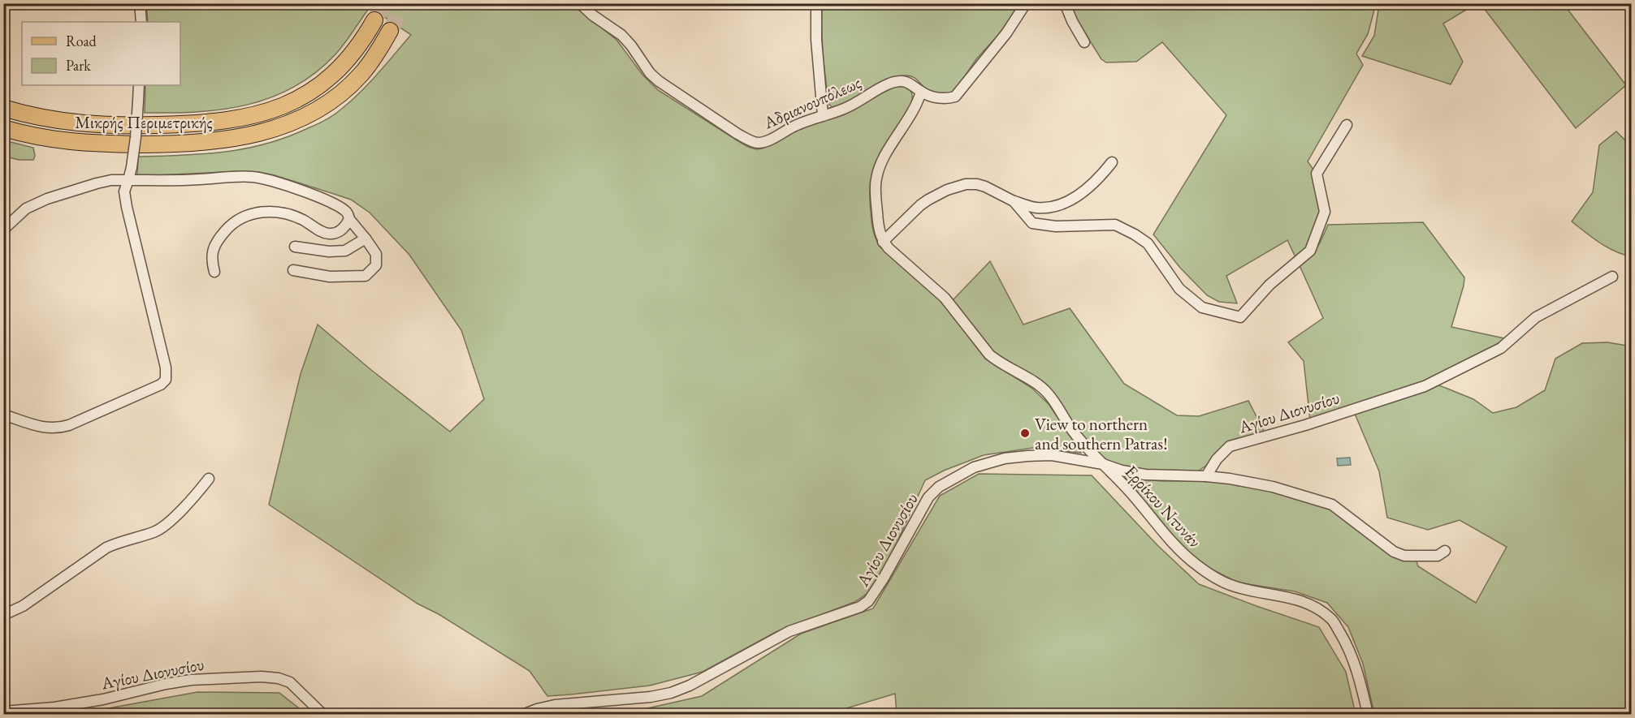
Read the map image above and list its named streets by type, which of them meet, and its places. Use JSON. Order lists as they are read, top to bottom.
{
  "streets": {
    "main road": ["Μικρής Περιμετρικής"],
    "street": ["Αδριανουπόλεως", "Αγίου Διονυσίου", "Ερρίκου Ντυνάν"]
  },
  "crossings": [
    ["Αγίου Διονυσίου", "Ερρίκου Ντυνάν"]
  ],
  "places": ["View to northern and southern Patras!"],
  "legend": ["Road", "Park"]
}
